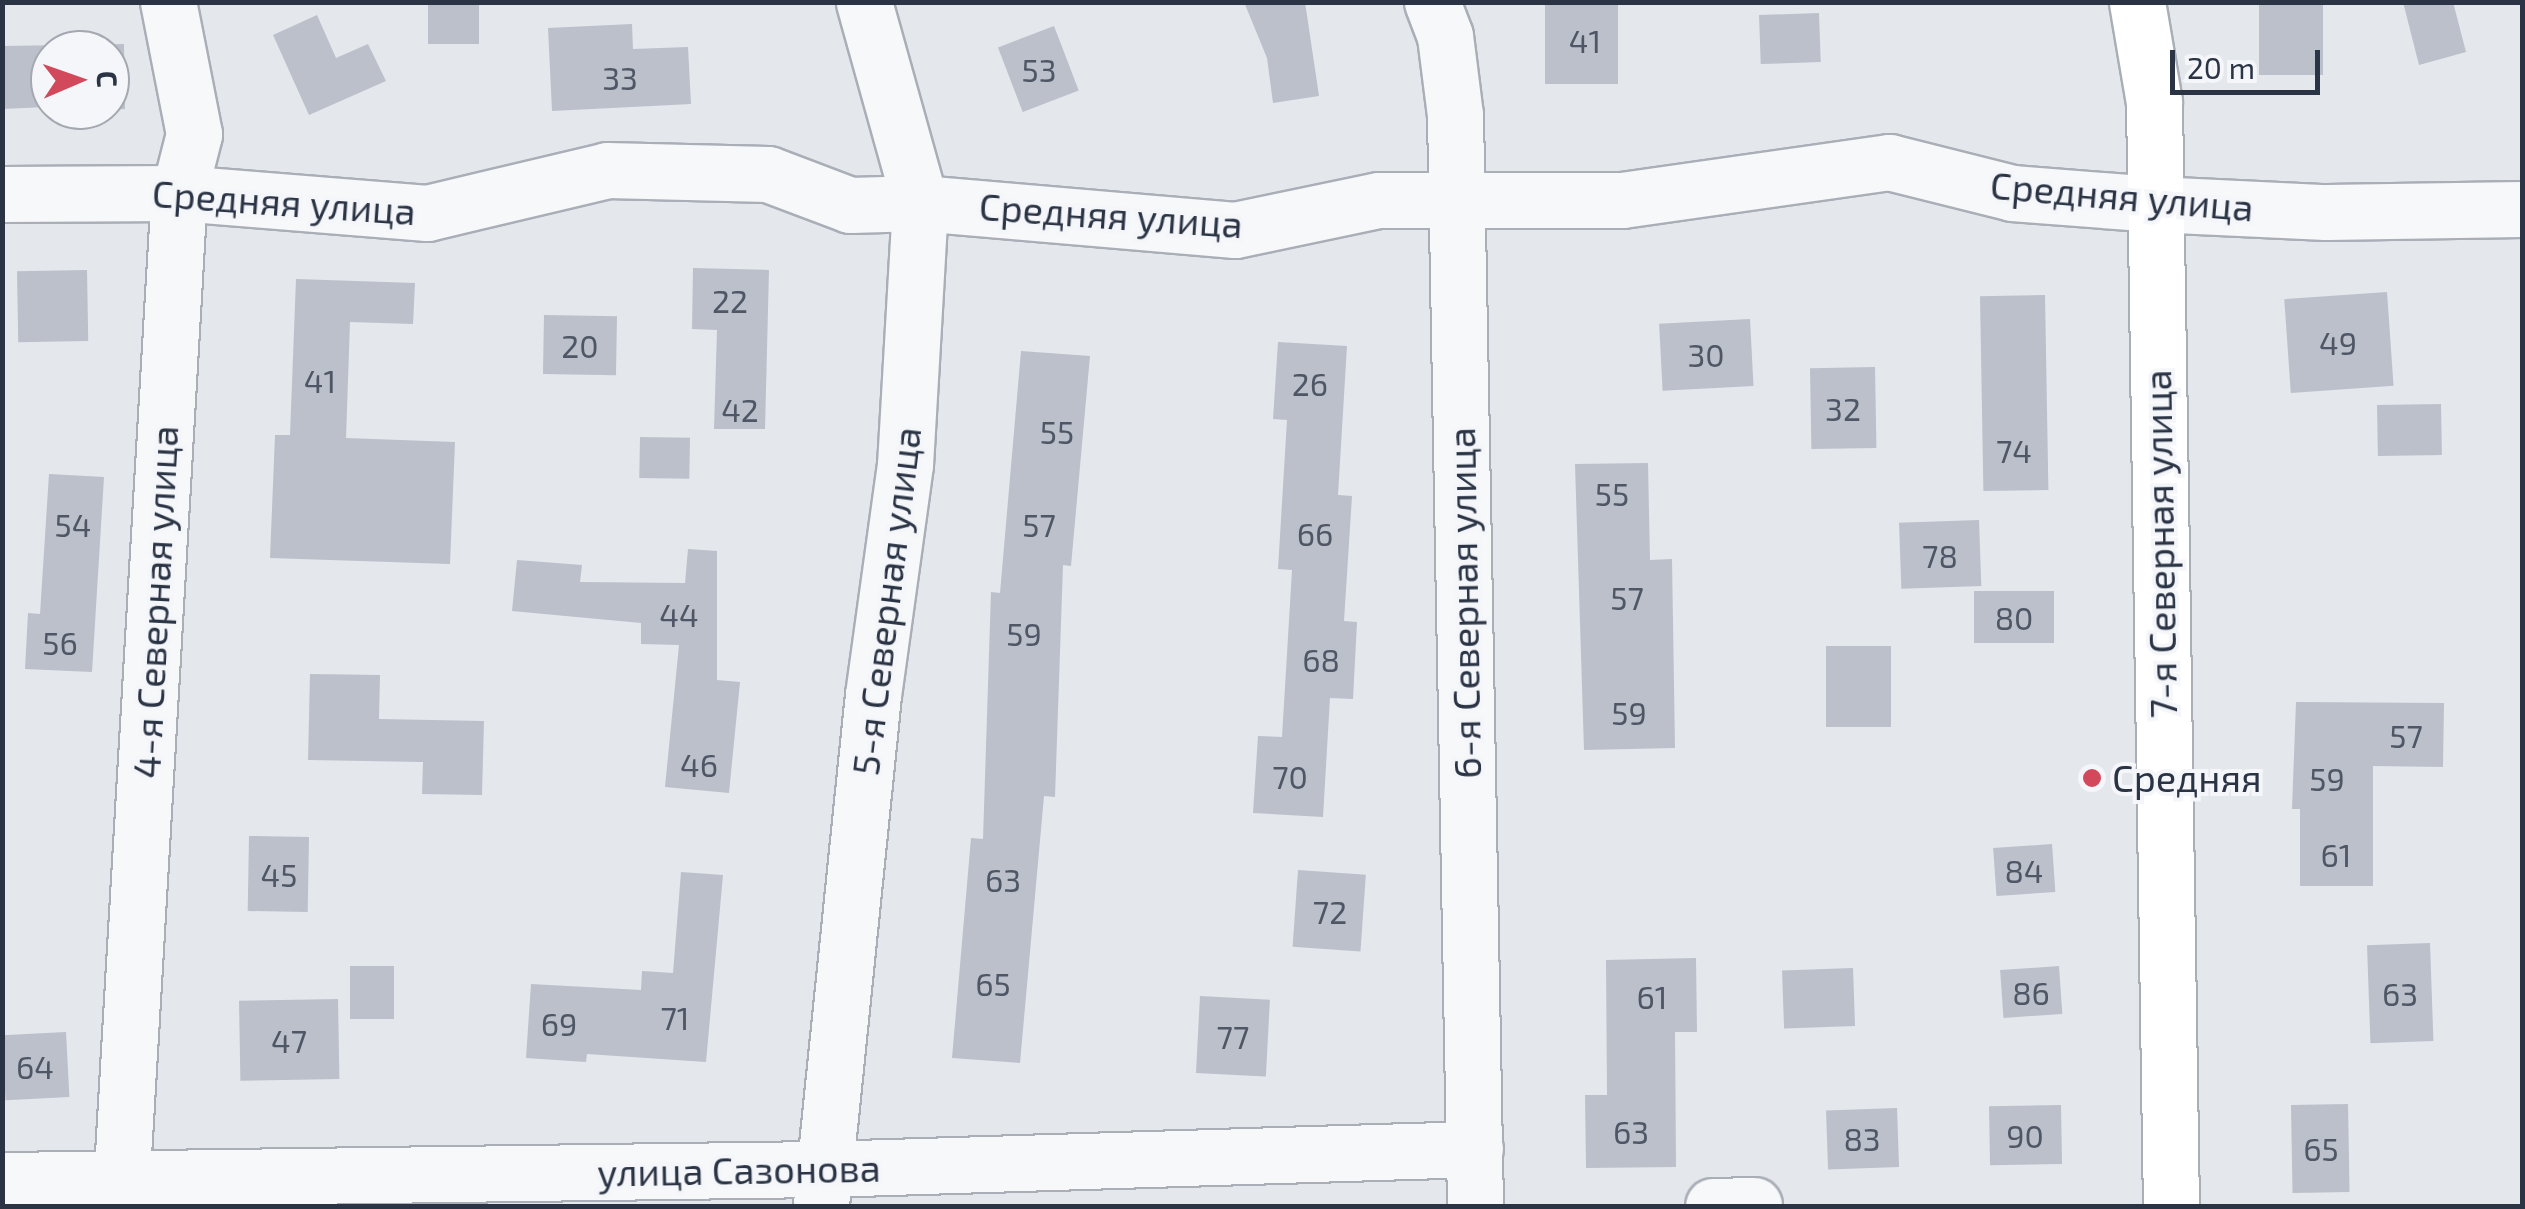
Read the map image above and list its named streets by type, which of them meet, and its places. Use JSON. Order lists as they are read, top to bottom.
{
  "streets": {
    "main road": ["7-я Северная улица"],
    "street": [
      "Средняя улица",
      "5-я Северная улица",
      "4-я Северная улица",
      "6-я Северная улица",
      "улица Сазонова"
    ]
  },
  "crossings": [
    ["Средняя улица", "7-я Северная улица"],
    ["Средняя улица", "5-я Северная улица"],
    ["Средняя улица", "4-я Северная улица"],
    ["Средняя улица", "6-я Северная улица"],
    ["5-я Северная улица", "улица Сазонова"],
    ["4-я Северная улица", "улица Сазонова"],
    ["6-я Северная улица", "улица Сазонова"]
  ],
  "places": ["Средняя"],
  "house_numbers": [
    "41",
    "53",
    "33",
    "22",
    "49",
    "20",
    "30",
    "41",
    "26",
    "32",
    "42",
    "55",
    "74",
    "55",
    "54",
    "57",
    "66",
    "78",
    "57",
    "44",
    "80",
    "59",
    "56",
    "68",
    "59",
    "57",
    "46",
    "70",
    "59",
    "61",
    "84",
    "45",
    "63",
    "72",
    "65",
    "86",
    "63",
    "61",
    "71",
    "69",
    "77",
    "47",
    "64",
    "63",
    "90",
    "83",
    "65"
  ],
  "scale_bar": "20 m",
  "north": "right"
}
